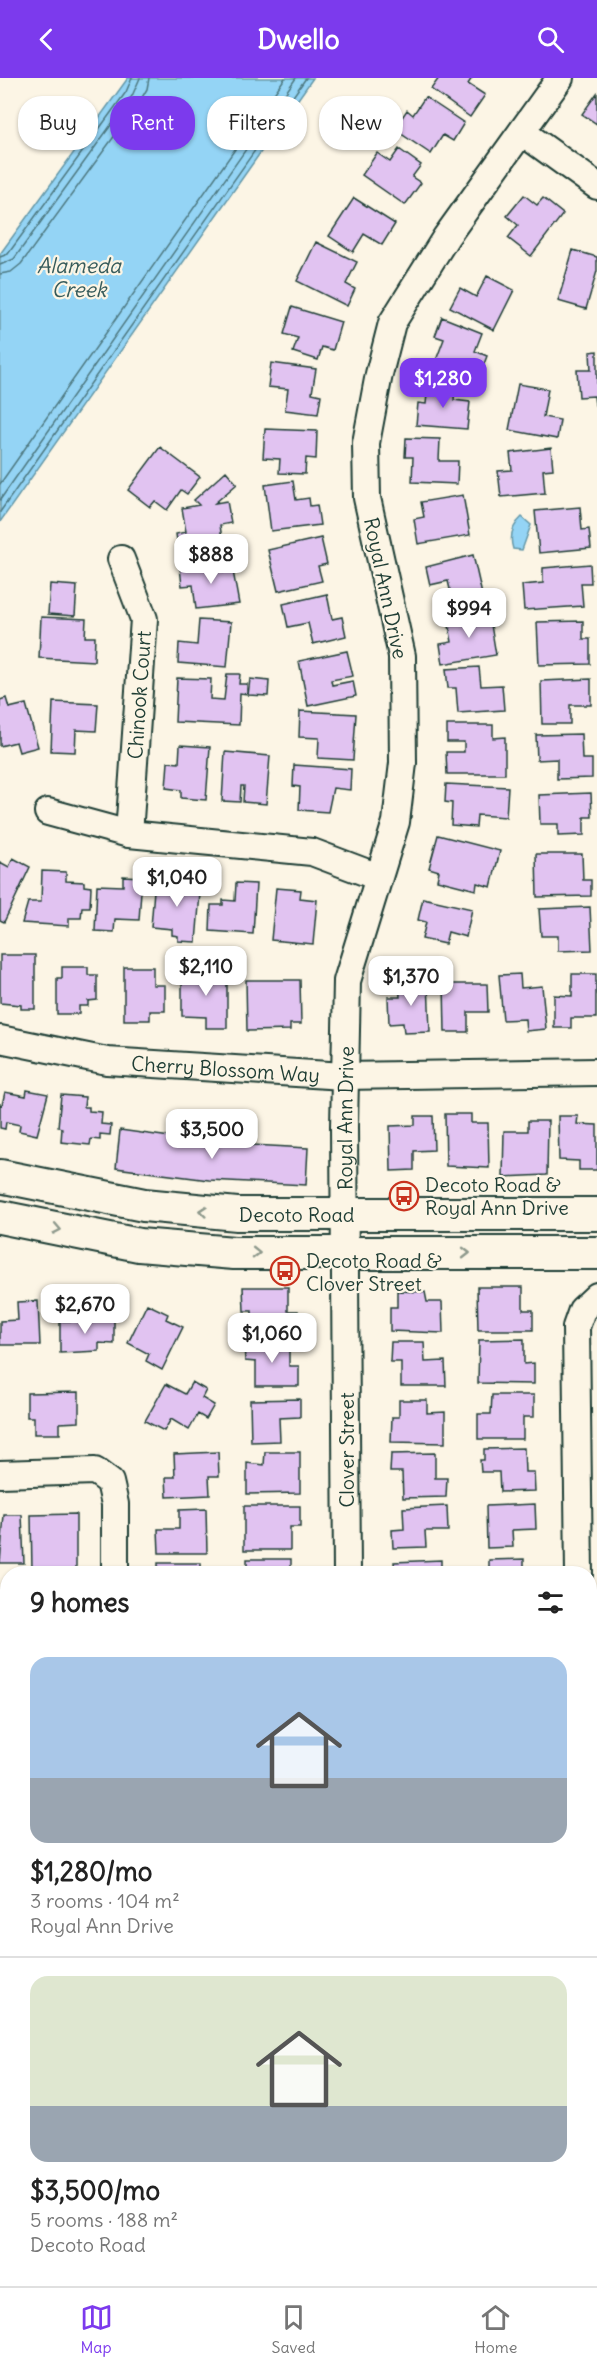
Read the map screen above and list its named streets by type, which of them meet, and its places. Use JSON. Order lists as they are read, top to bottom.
{
  "streets": {
    "main road": ["Decoto Road"],
    "street": [
      "Royal Ann Drive",
      "Chinook Court",
      "Cherry Blossom Way",
      "Clover Street"
    ]
  },
  "crossings": [
    ["Royal Ann Drive", "Cherry Blossom Way"],
    ["Royal Ann Drive", "Decoto Road"],
    ["Royal Ann Drive", "Clover Street"],
    ["Decoto Road", "Clover Street"]
  ],
  "water": ["Alameda Creek"],
  "places": {
    "bus stop": ["Decoto Road & Royal Ann Drive", "Decoto Road & Clover Street"]
  },
  "page": {
    "header": "Dwello",
    "chip": [
      "Buy",
      "Rent",
      "Filters",
      "New"
    ],
    "price": [
      "$1,280",
      "$888",
      "$994",
      "$1,040",
      "$2,110",
      "$1,370",
      "$3,500",
      "$2,670",
      "$1,060"
    ],
    "heading": "9 homes",
    "list": [
      {
        "name": "$1,280/mo",
        "note": "3 rooms · 104 m² · Royal Ann Drive"
      },
      {
        "name": "$3,500/mo",
        "note": "5 rooms · 188 m² · Decoto Road"
      }
    ],
    "tabs": ["Map", "Saved", "Home"]
  }
}
